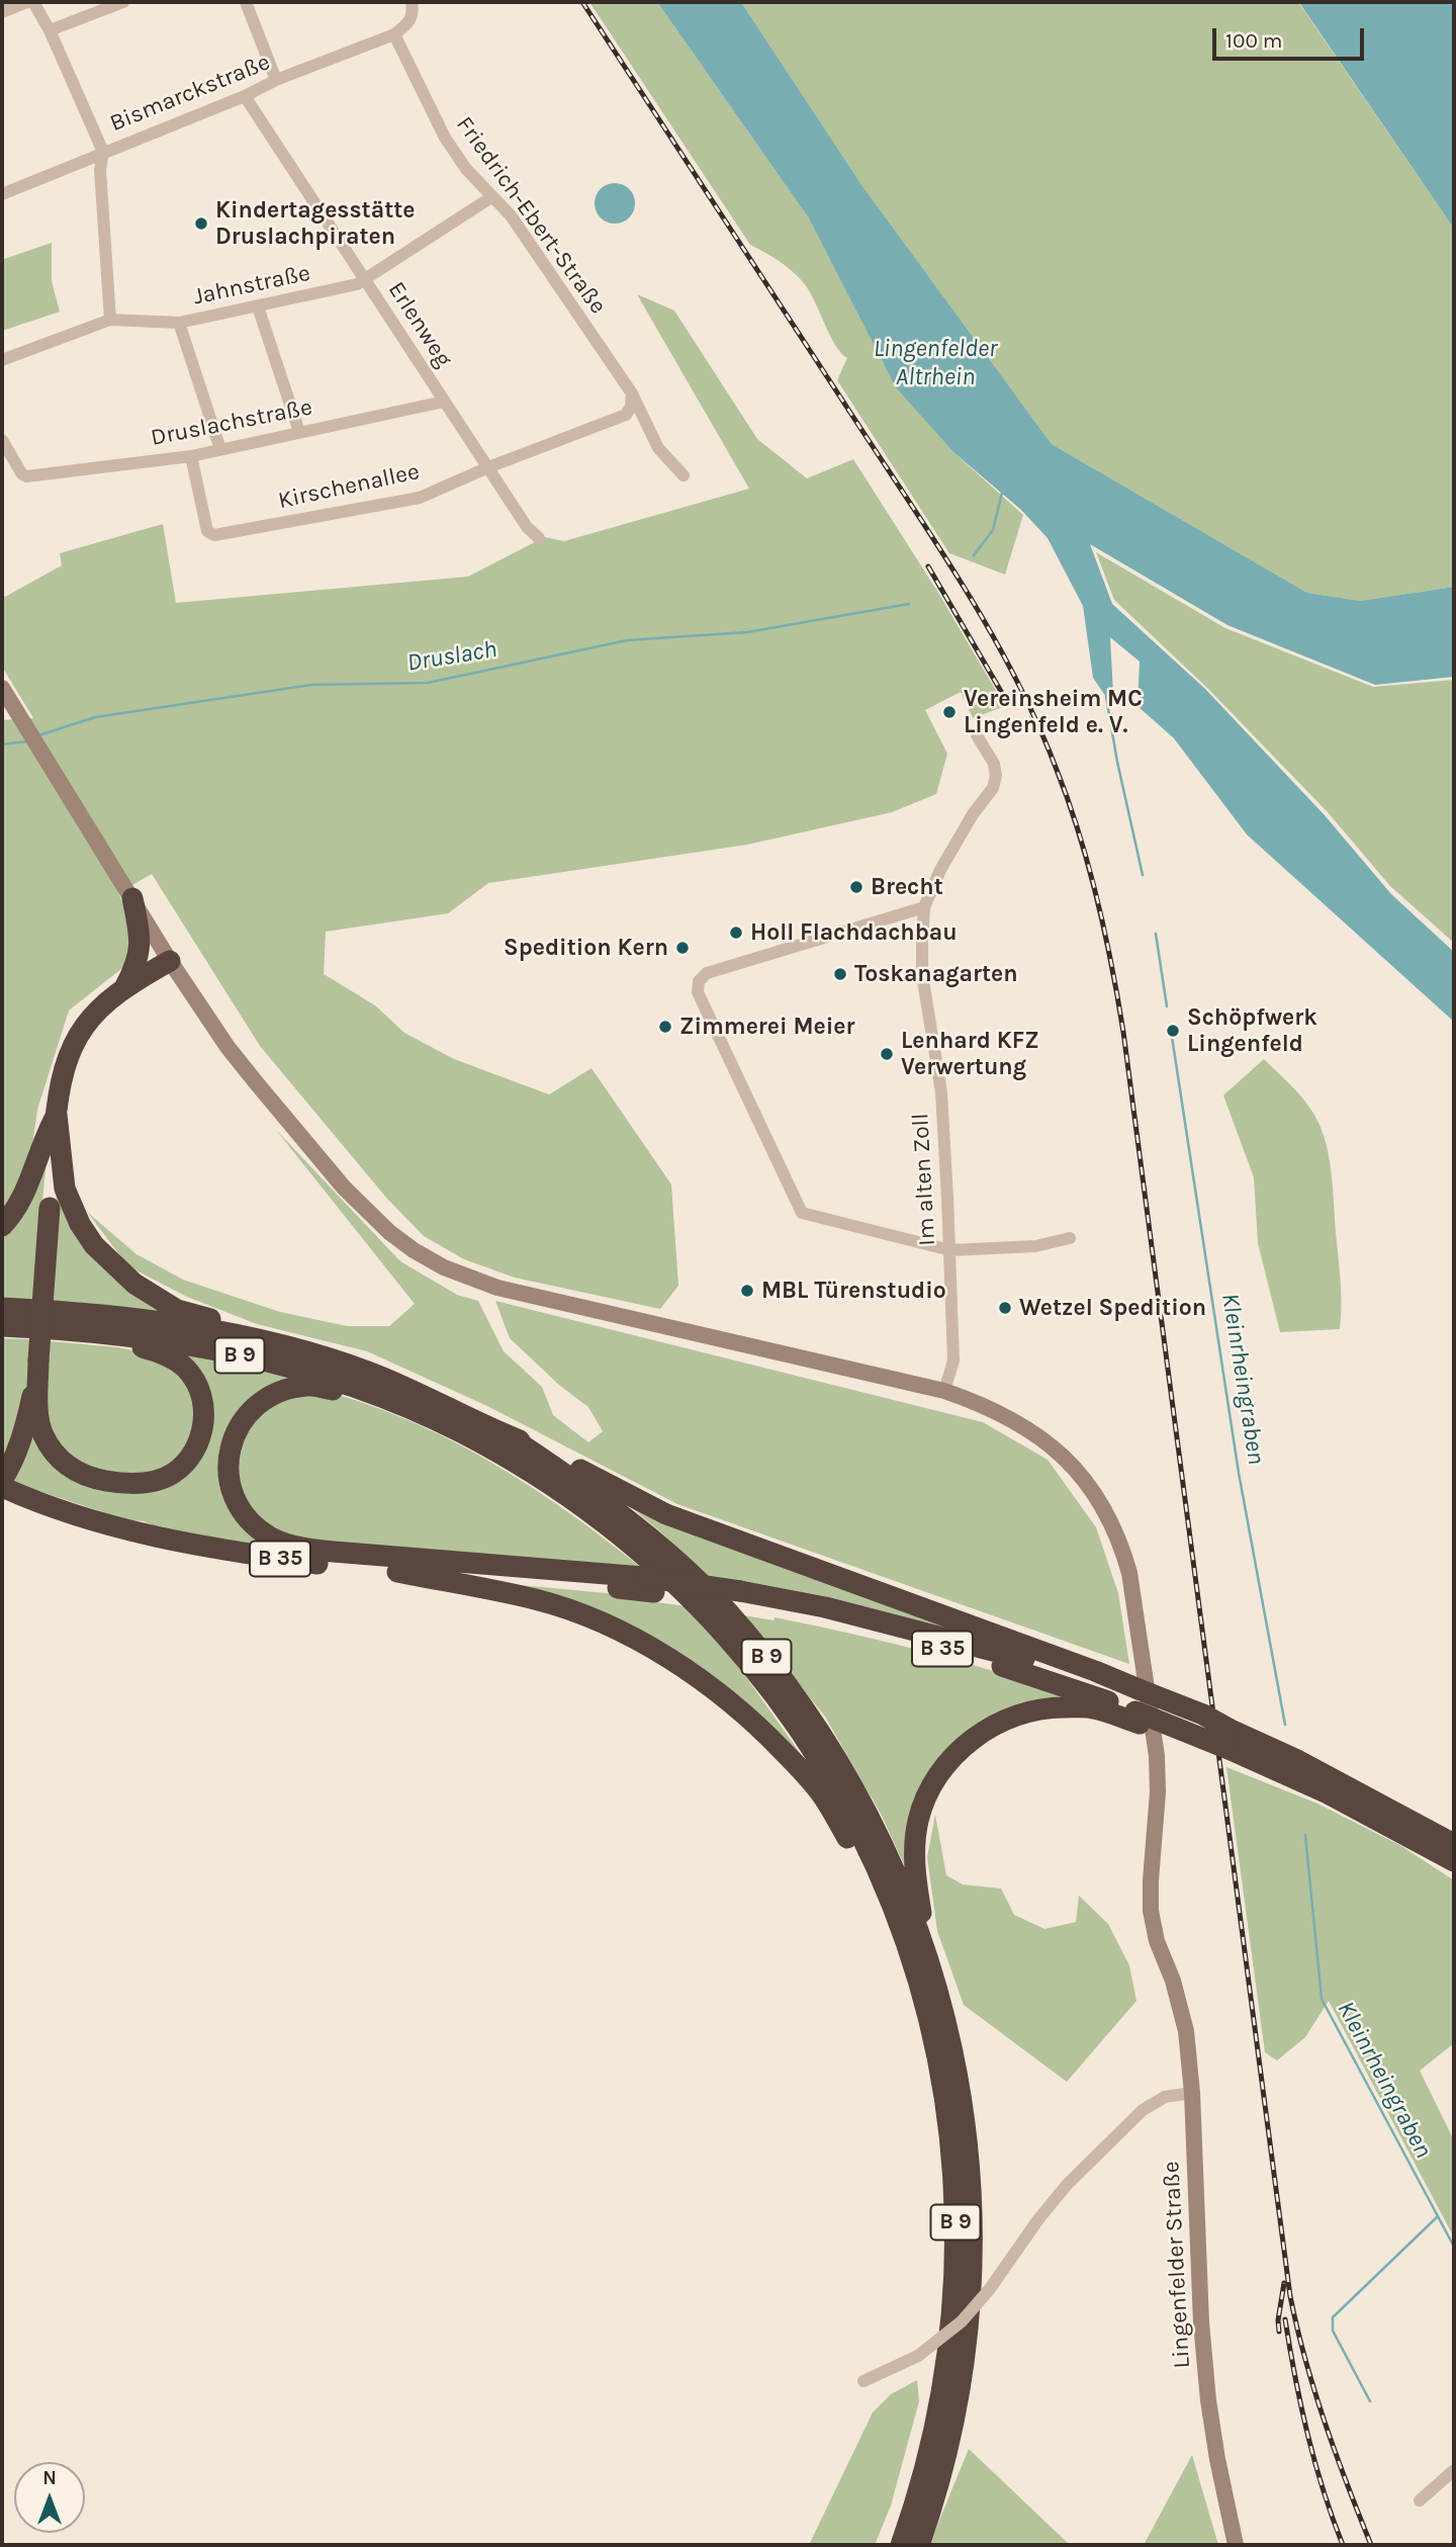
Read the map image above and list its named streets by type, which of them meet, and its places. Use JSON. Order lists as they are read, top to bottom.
{
  "streets": {
    "highway": ["B 9", "B 35"],
    "main road": ["Lingenfelder Straße"],
    "street": [
      "Bismarckstraße",
      "Friedrich-Ebert-Straße",
      "Jahnstraße",
      "Erlenweg",
      "Druslachstraße",
      "Kirschenallee",
      "Im alten Zoll"
    ]
  },
  "crossings": [
    ["Bismarckstraße", "Friedrich-Ebert-Straße"],
    ["Bismarckstraße", "Erlenweg"],
    ["Friedrich-Ebert-Straße", "Jahnstraße"],
    ["Friedrich-Ebert-Straße", "Kirschenallee"],
    ["Jahnstraße", "Erlenweg"],
    ["Erlenweg", "Druslachstraße"],
    ["Erlenweg", "Kirschenallee"],
    ["Druslachstraße", "Kirschenallee"],
    ["Im alten Zoll", "Lingenfelder Straße"]
  ],
  "water": ["Lingenfelder Altrhein", "Druslach", "Kleinrheingraben"],
  "places": [
    "Kindertagesstätte Druslachpiraten",
    "Vereinsheim MC Lingenfeld e. V.",
    "Brecht",
    "Holl Flachdachbau",
    "Spedition Kern",
    "Toskanagarten",
    "Zimmerei Meier",
    "Schöpfwerk Lingenfeld",
    "Lenhard KFZ Verwertung",
    "MBL Türenstudio",
    "Wetzel Spedition"
  ],
  "scale_bar": "100 m",
  "north": "top"
}
